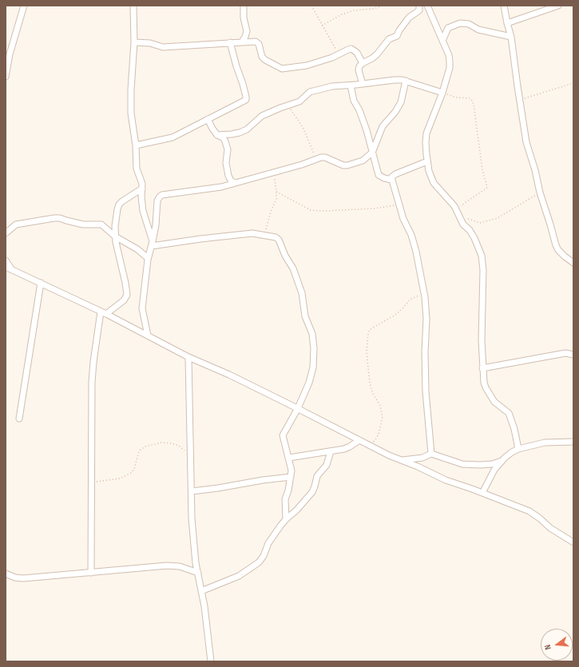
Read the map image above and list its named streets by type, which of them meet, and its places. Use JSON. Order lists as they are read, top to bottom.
{
  "north": "left"
}
